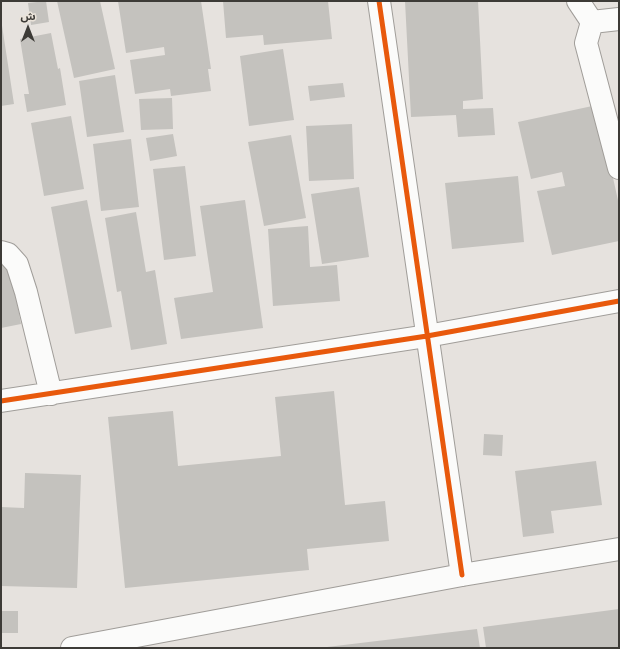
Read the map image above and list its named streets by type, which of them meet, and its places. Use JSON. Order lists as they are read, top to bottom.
{
  "north": "top"
}
